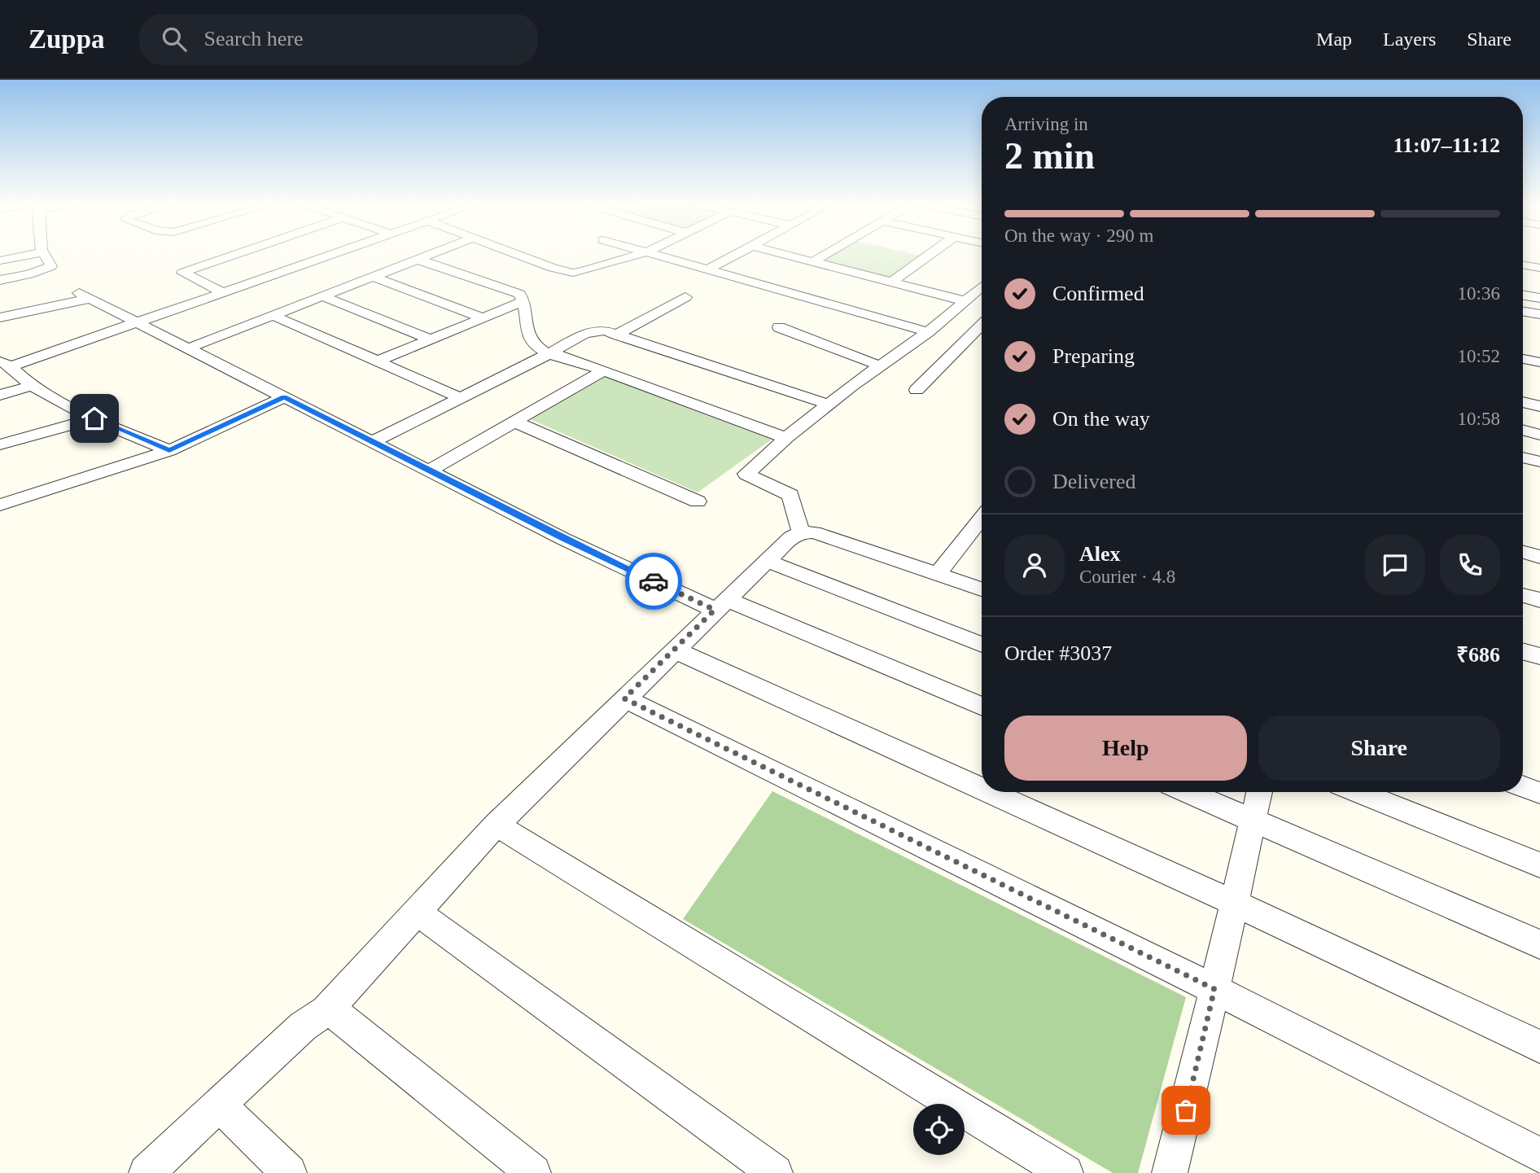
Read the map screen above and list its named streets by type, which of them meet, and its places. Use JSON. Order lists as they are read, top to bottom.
{
  "page": {
    "header": "Zuppa",
    "search": "Search here",
    "nav": ["Map", "Layers", "Share"],
    "heading": ["2 min", "Arriving in", "11:07–11:12"],
    "panel": [
      "Alex",
      "Courier · 4.8",
      "Order #3037",
      "₹686"
    ],
    "bar": "On the way · 290 m",
    "list": [
      ["Confirmed", "10:36"],
      ["Preparing", "10:52"],
      ["On the way", "10:58"],
      "Delivered"
    ],
    "buttons": ["Help", "Share"]
  }
}
